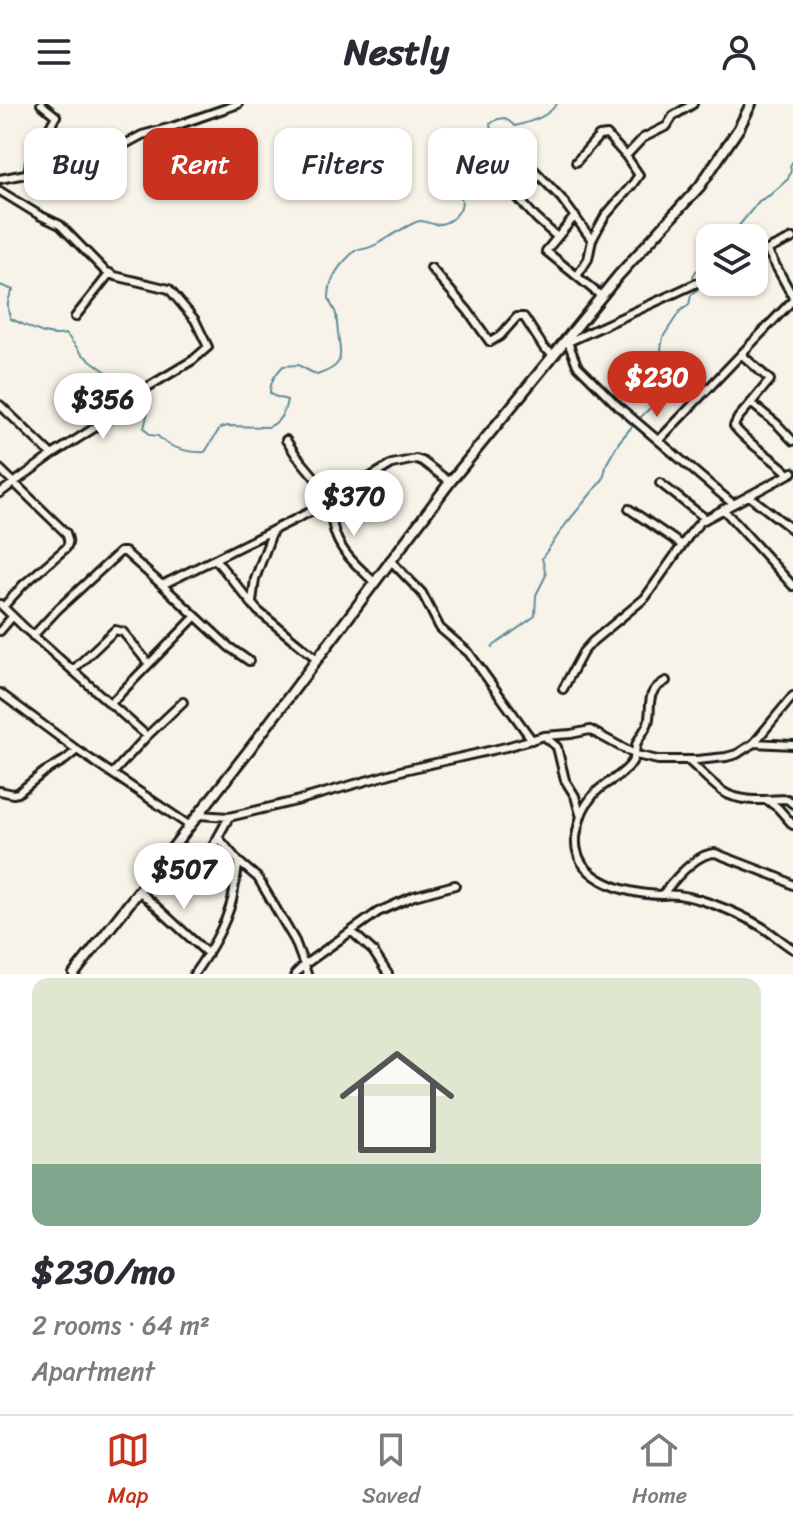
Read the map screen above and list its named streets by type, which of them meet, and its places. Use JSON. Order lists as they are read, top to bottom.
{
  "page": {
    "header": "Nestly",
    "chip": [
      "Buy",
      "Rent",
      "Filters",
      "New"
    ],
    "price": [
      "$230",
      "$356",
      "$370",
      "$507"
    ],
    "list": [
      {
        "name": "$230/mo",
        "note": "2 rooms · 64 m² · Apartment"
      }
    ],
    "tabs": ["Map", "Saved", "Home"]
  }
}
